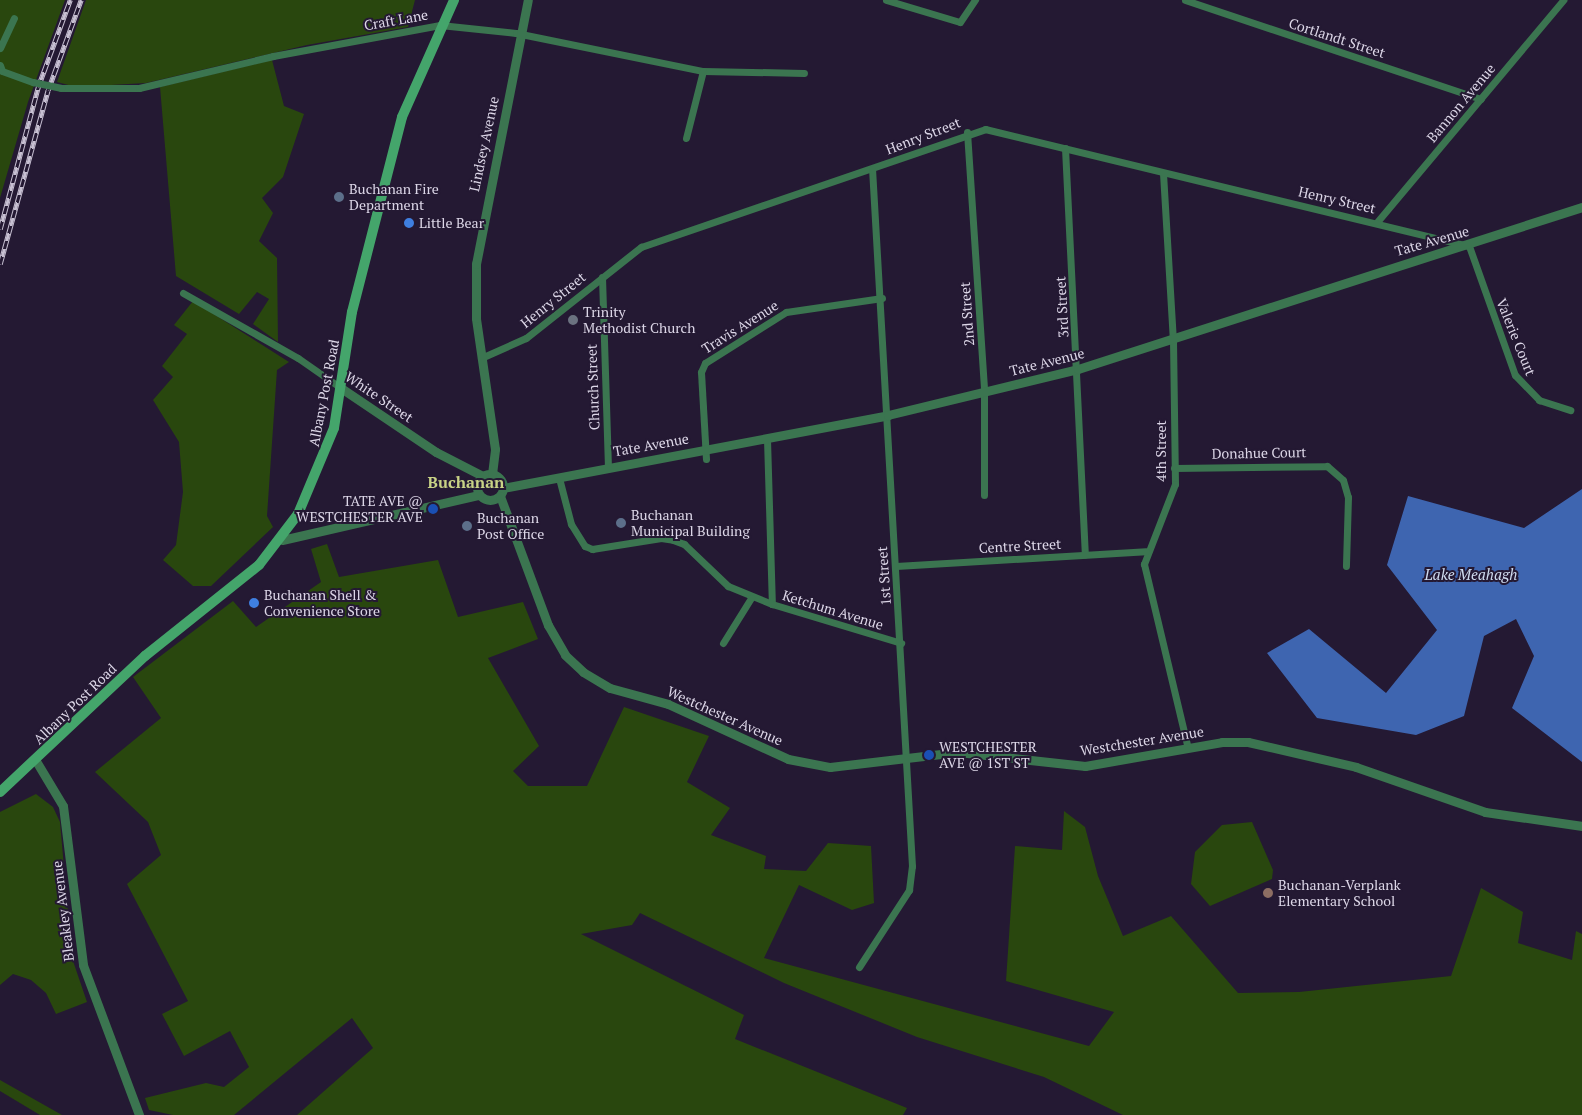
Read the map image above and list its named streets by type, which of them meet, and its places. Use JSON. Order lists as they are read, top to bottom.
{
  "streets": {
    "main road": ["Albany Post Road"],
    "street": [
      "Craft Lane",
      "Cortlandt Street",
      "Bannon Avenue",
      "Henry Street",
      "Lindsey Avenue",
      "Tate Avenue",
      "3rd Street",
      "2nd Street",
      "Travis Avenue",
      "Valerie Court",
      "Church Street",
      "White Street",
      "4th Street",
      "Donahue Court",
      "Centre Street",
      "1st Street",
      "Ketchum Avenue",
      "Westchester Avenue",
      "Bleakley Avenue"
    ]
  },
  "crossings": [
    ["Craft Lane", "Lindsey Avenue"],
    ["Craft Lane", "Albany Post Road"],
    ["Cortlandt Street", "Bannon Avenue"],
    ["Bannon Avenue", "Henry Street"],
    ["Henry Street", "Lindsey Avenue"],
    ["Henry Street", "Tate Avenue"],
    ["Henry Street", "3rd Street"],
    ["Henry Street", "2nd Street"],
    ["Henry Street", "Valerie Court"],
    ["Henry Street", "Church Street"],
    ["Henry Street", "4th Street"],
    ["Henry Street", "1st Street"],
    ["Lindsey Avenue", "Tate Avenue"],
    ["Lindsey Avenue", "White Street"],
    ["Lindsey Avenue", "Westchester Avenue"],
    ["Tate Avenue", "3rd Street"],
    ["Tate Avenue", "2nd Street"],
    ["Tate Avenue", "Travis Avenue"],
    ["Tate Avenue", "Valerie Court"],
    ["Tate Avenue", "Church Street"],
    ["Tate Avenue", "4th Street"],
    ["Tate Avenue", "1st Street"],
    ["Tate Avenue", "Ketchum Avenue"],
    ["Tate Avenue", "Westchester Avenue"],
    ["3rd Street", "Centre Street"],
    ["Travis Avenue", "1st Street"],
    ["Albany Post Road", "White Street"],
    ["Albany Post Road", "Bleakley Avenue"],
    ["White Street", "Westchester Avenue"],
    ["4th Street", "Donahue Court"],
    ["4th Street", "Centre Street"],
    ["Centre Street", "1st Street"],
    ["1st Street", "Ketchum Avenue"],
    ["1st Street", "Westchester Avenue"]
  ],
  "districts": ["Buchanan"],
  "water": ["Lake Meahagh"],
  "places": [
    "Buchanan Fire Department",
    "Little Bear",
    "Trinity Methodist Church",
    "TATE AVE @ WESTCHESTER AVE",
    "Buchanan Municipal Building",
    "Buchanan Post Office",
    "Buchanan Shell & Convenience Store",
    "WESTCHESTER AVE @ 1ST ST",
    "Buchanan-Verplank Elementary School"
  ]
}
